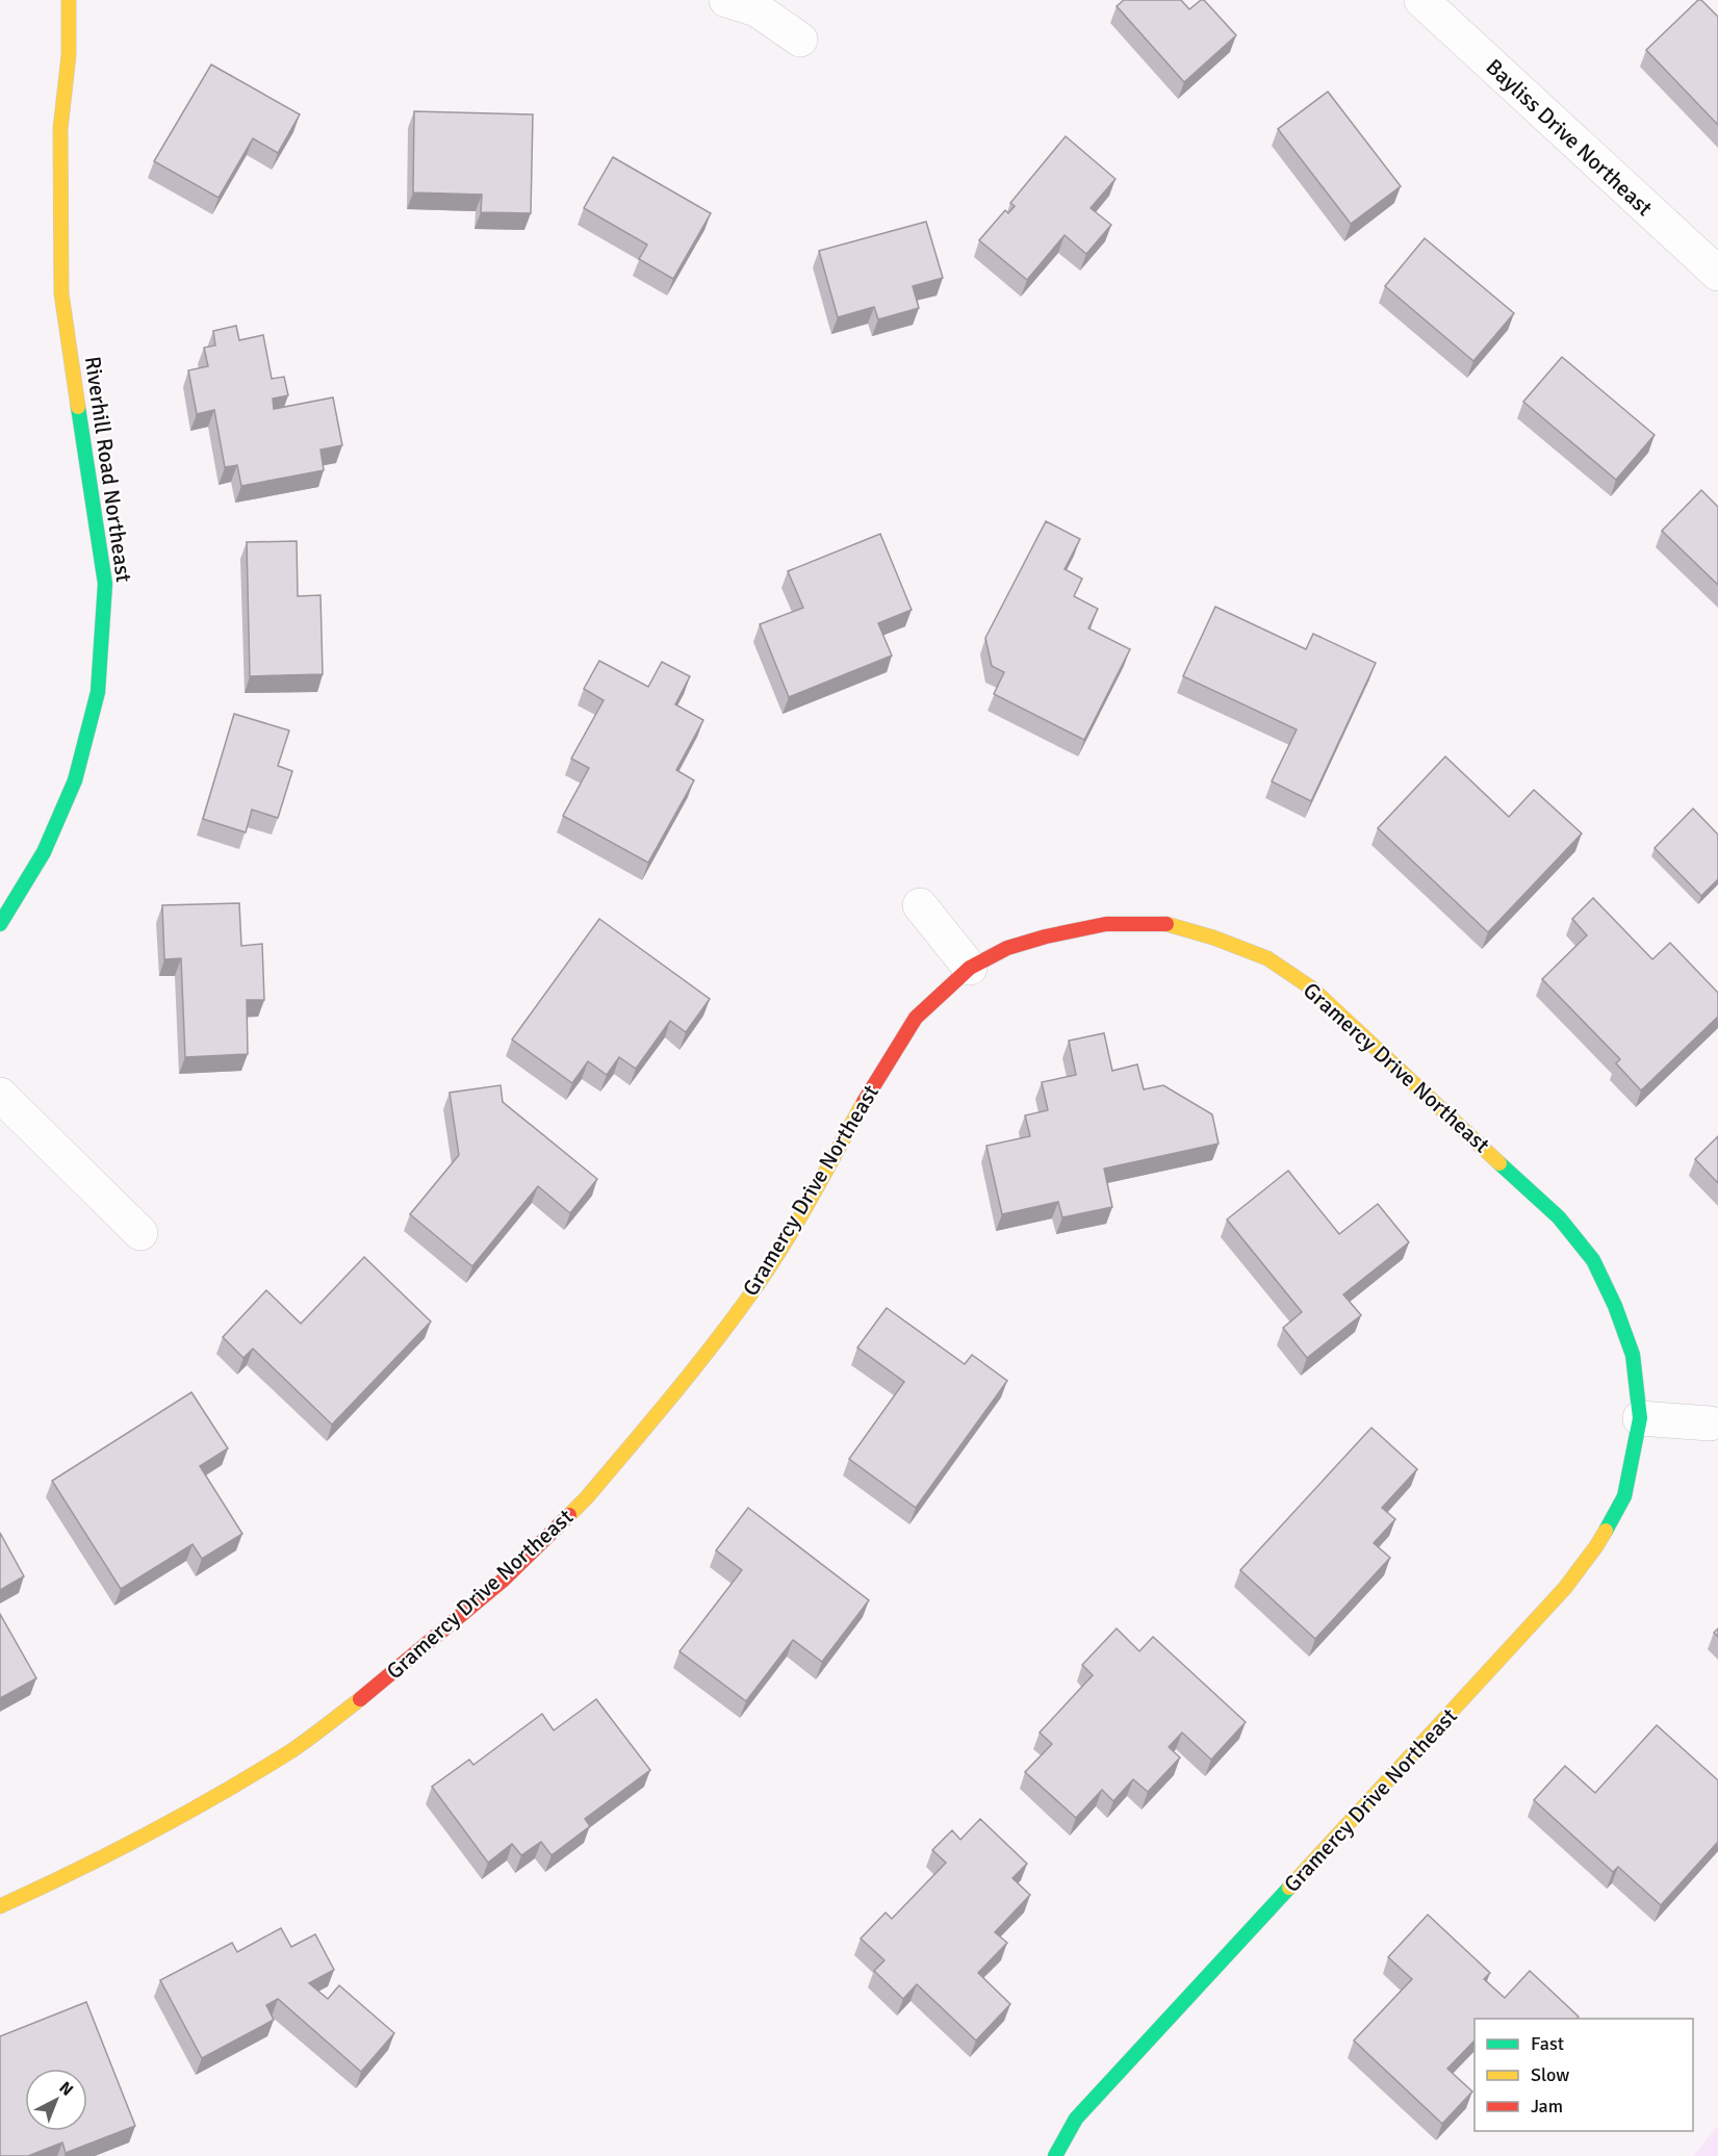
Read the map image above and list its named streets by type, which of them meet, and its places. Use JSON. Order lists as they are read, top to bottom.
{
  "streets": {
    "street": ["Bayliss Drive Northeast", "Riverhill Road Northeast", "Gramercy Drive Northeast"]
  },
  "legend": ["Fast", "Slow", "Jam"],
  "north": "top right"
}
